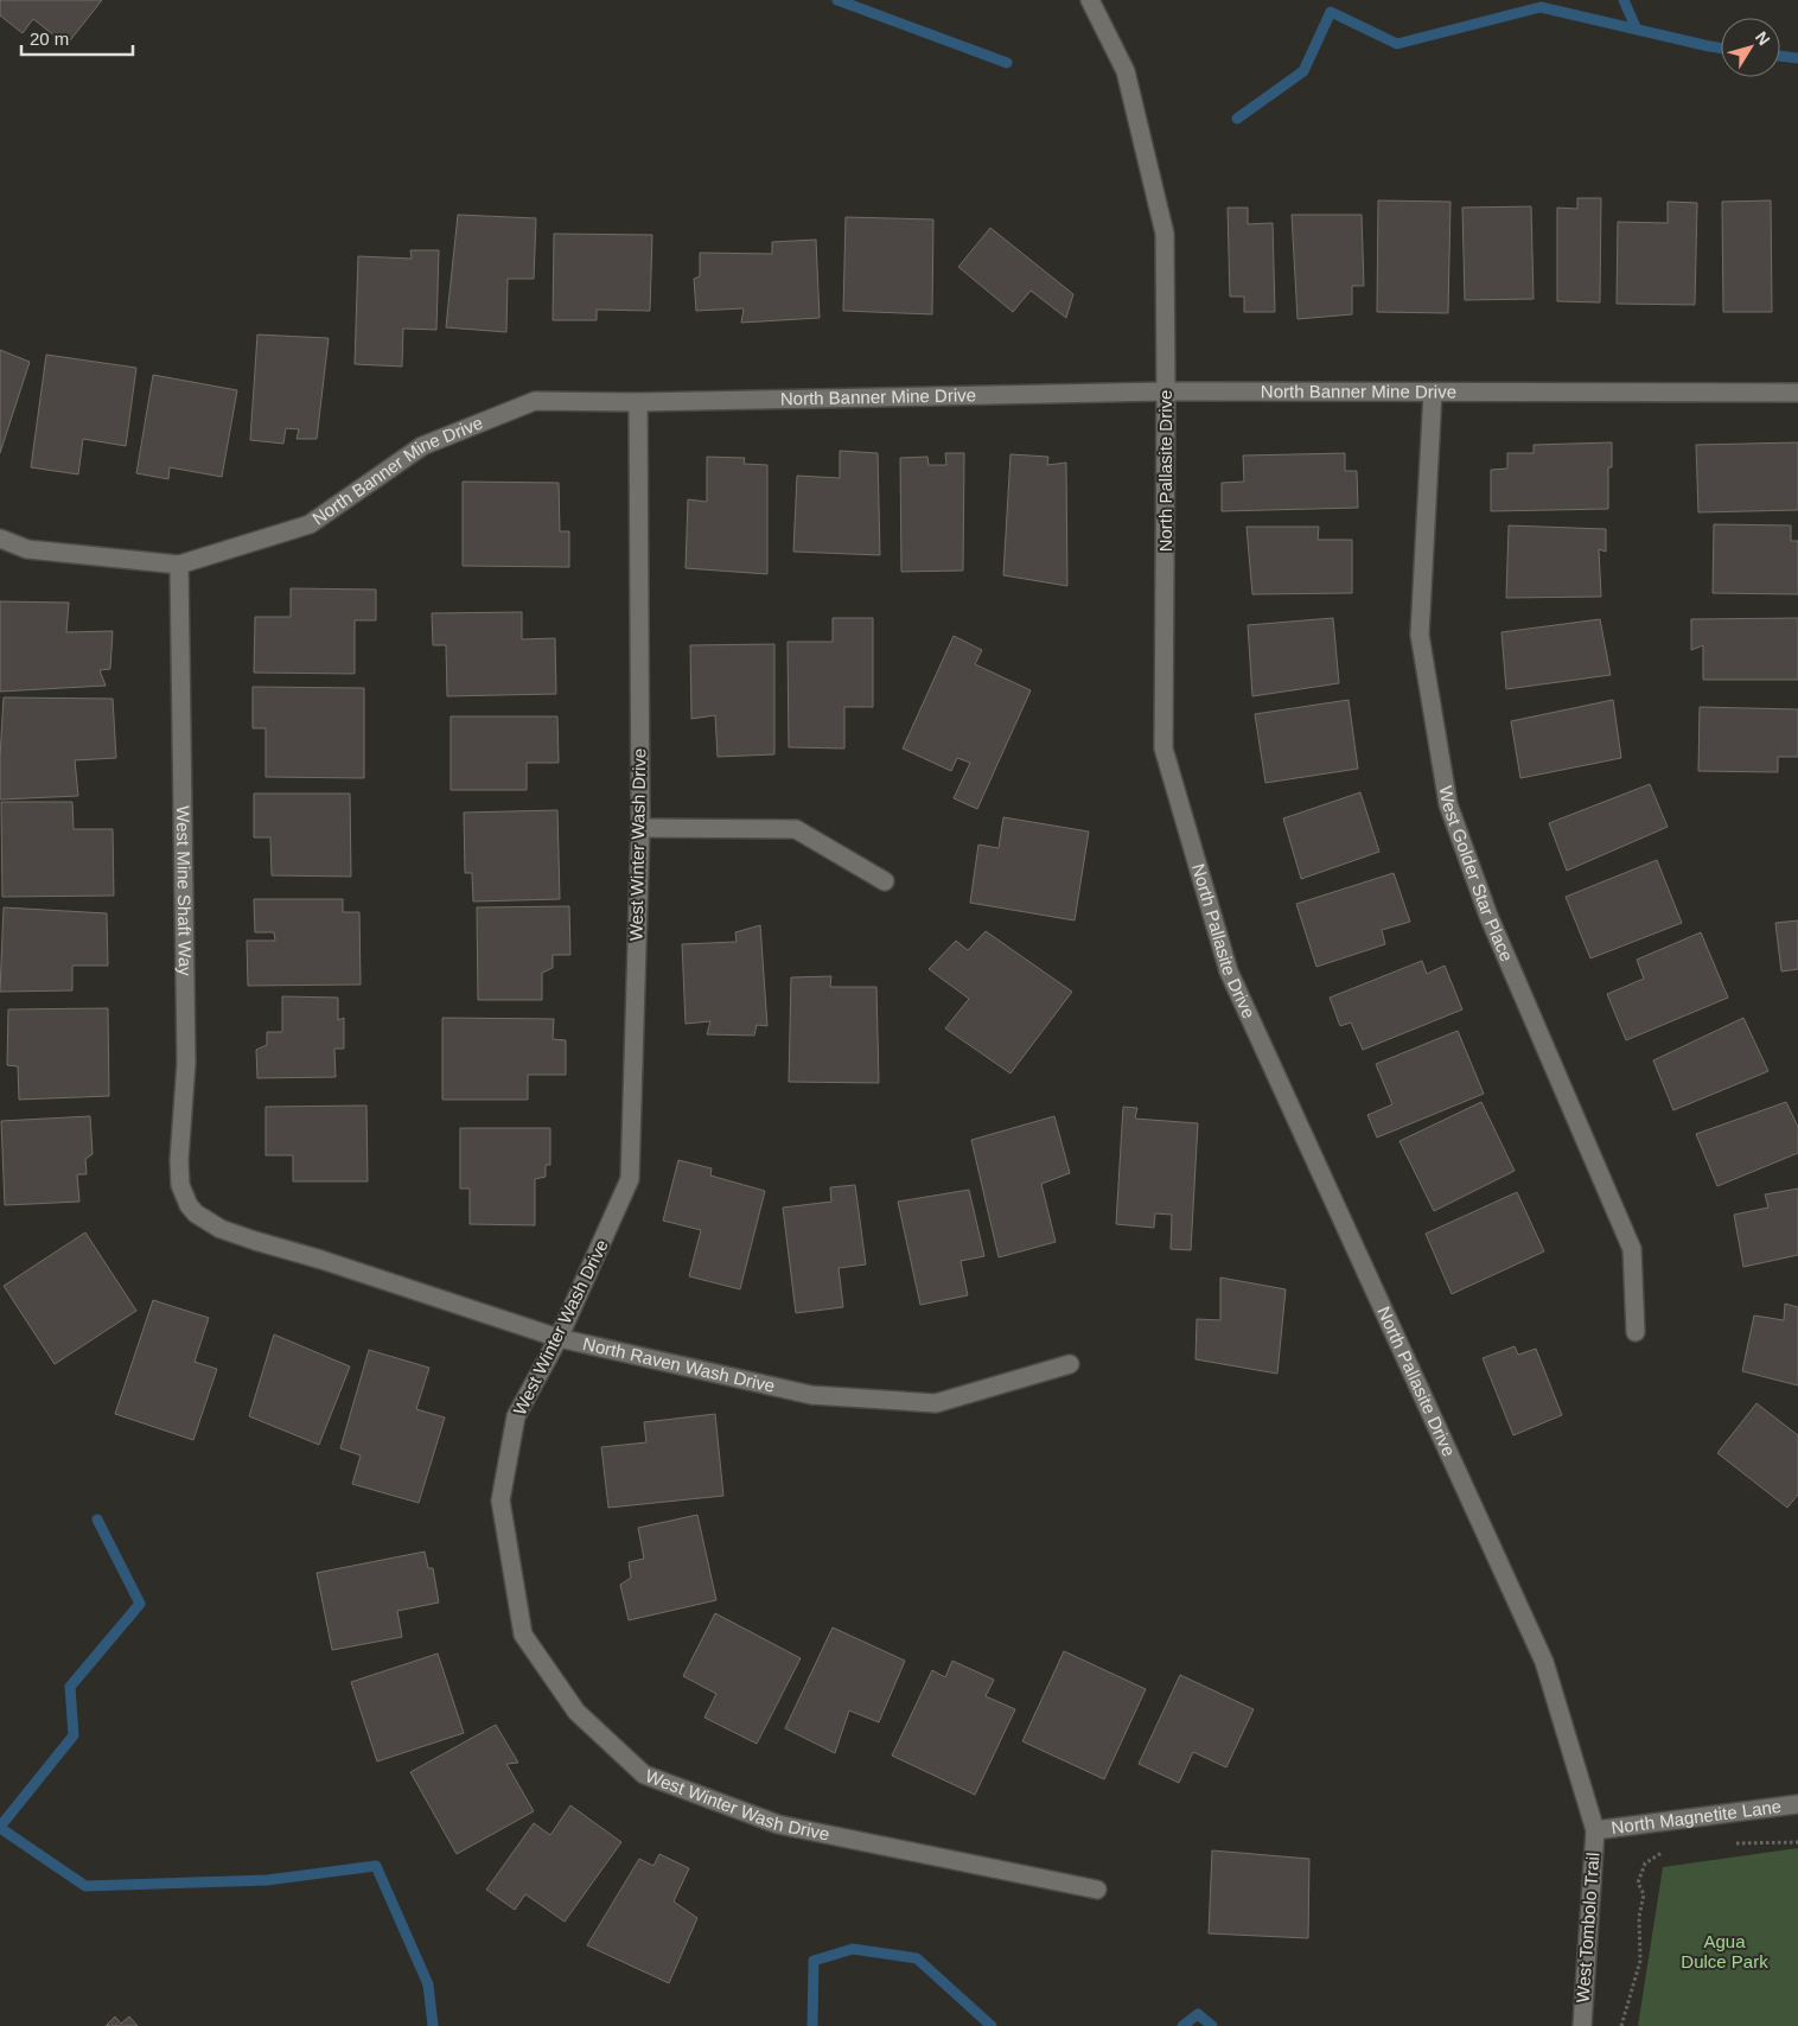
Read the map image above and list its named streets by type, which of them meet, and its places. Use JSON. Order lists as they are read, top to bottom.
{
  "streets": {
    "street": [
      "North Banner Mine Drive",
      "North Pallasite Drive",
      "West Winter Wash Drive",
      "West Golder Star Place",
      "West Mine Shaft Way",
      "North Raven Wash Drive",
      "North Magnetite Lane",
      "West Tombolo Trail"
    ]
  },
  "crossings": [
    ["North Banner Mine Drive", "North Pallasite Drive"],
    ["North Banner Mine Drive", "West Winter Wash Drive"],
    ["North Banner Mine Drive", "West Golder Star Place"],
    ["North Banner Mine Drive", "West Mine Shaft Way"],
    ["North Pallasite Drive", "North Magnetite Lane"],
    ["North Pallasite Drive", "West Tombolo Trail"],
    ["West Winter Wash Drive", "North Raven Wash Drive"],
    ["West Mine Shaft Way", "North Raven Wash Drive"],
    ["North Magnetite Lane", "West Tombolo Trail"]
  ],
  "parks": ["Agua Dulce Park"],
  "scale_bar": "20 m",
  "north": "top right"
}
